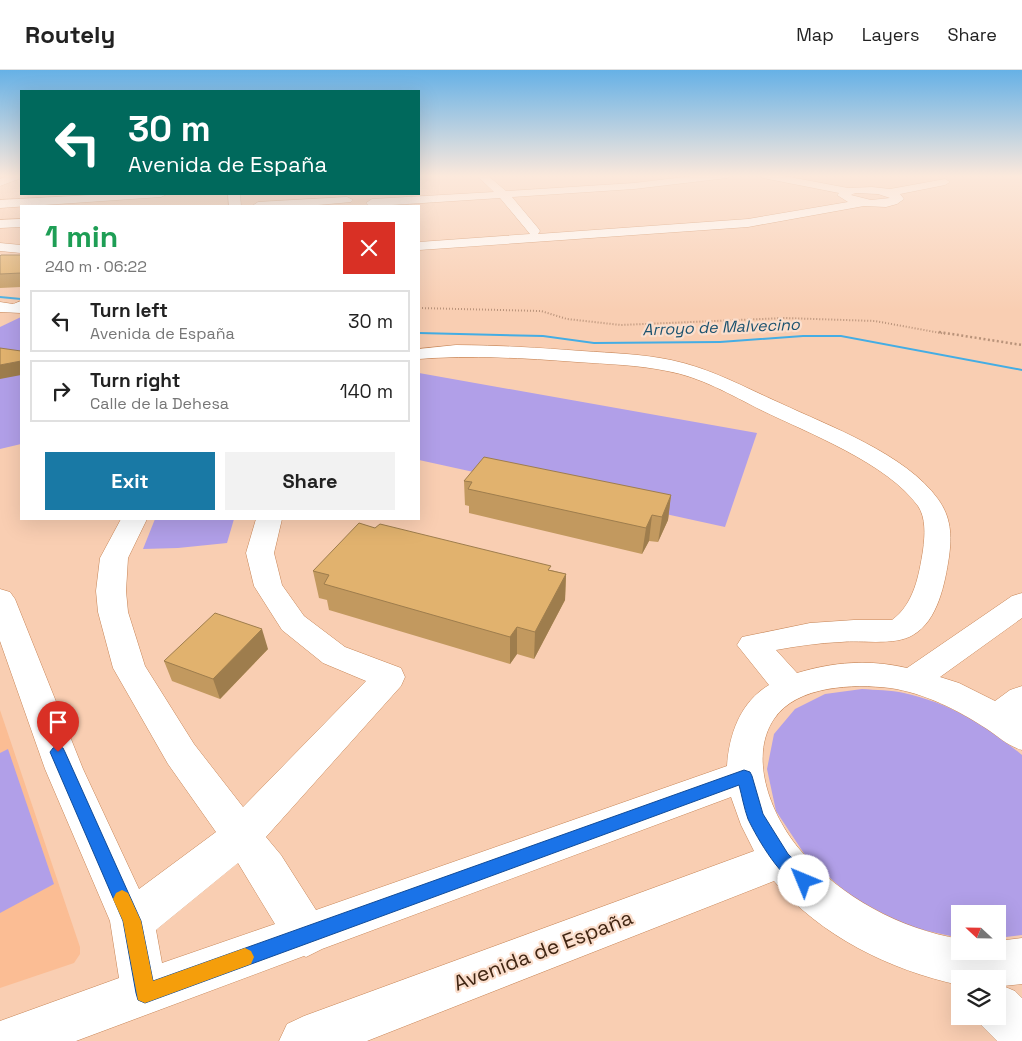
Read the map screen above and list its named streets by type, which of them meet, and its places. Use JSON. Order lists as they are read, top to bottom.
{
  "streets": {
    "street": ["Avenida de España"]
  },
  "water": ["Arroyo de Malvecino"],
  "north": "left",
  "page": {
    "header": "Routely",
    "nav": ["Map", "Layers", "Share"],
    "turn": ["30 m", "Avenida de España"],
    "heading": ["1 min", "240 m · 06:22"],
    "list": [
      {
        "name": "Turn left",
        "note": "Avenida de España",
        "value": "30 m"
      },
      {
        "name": "Turn right",
        "note": "Calle de la Dehesa",
        "value": "140 m"
      }
    ],
    "buttons": ["Exit", "Share"]
  }
}
